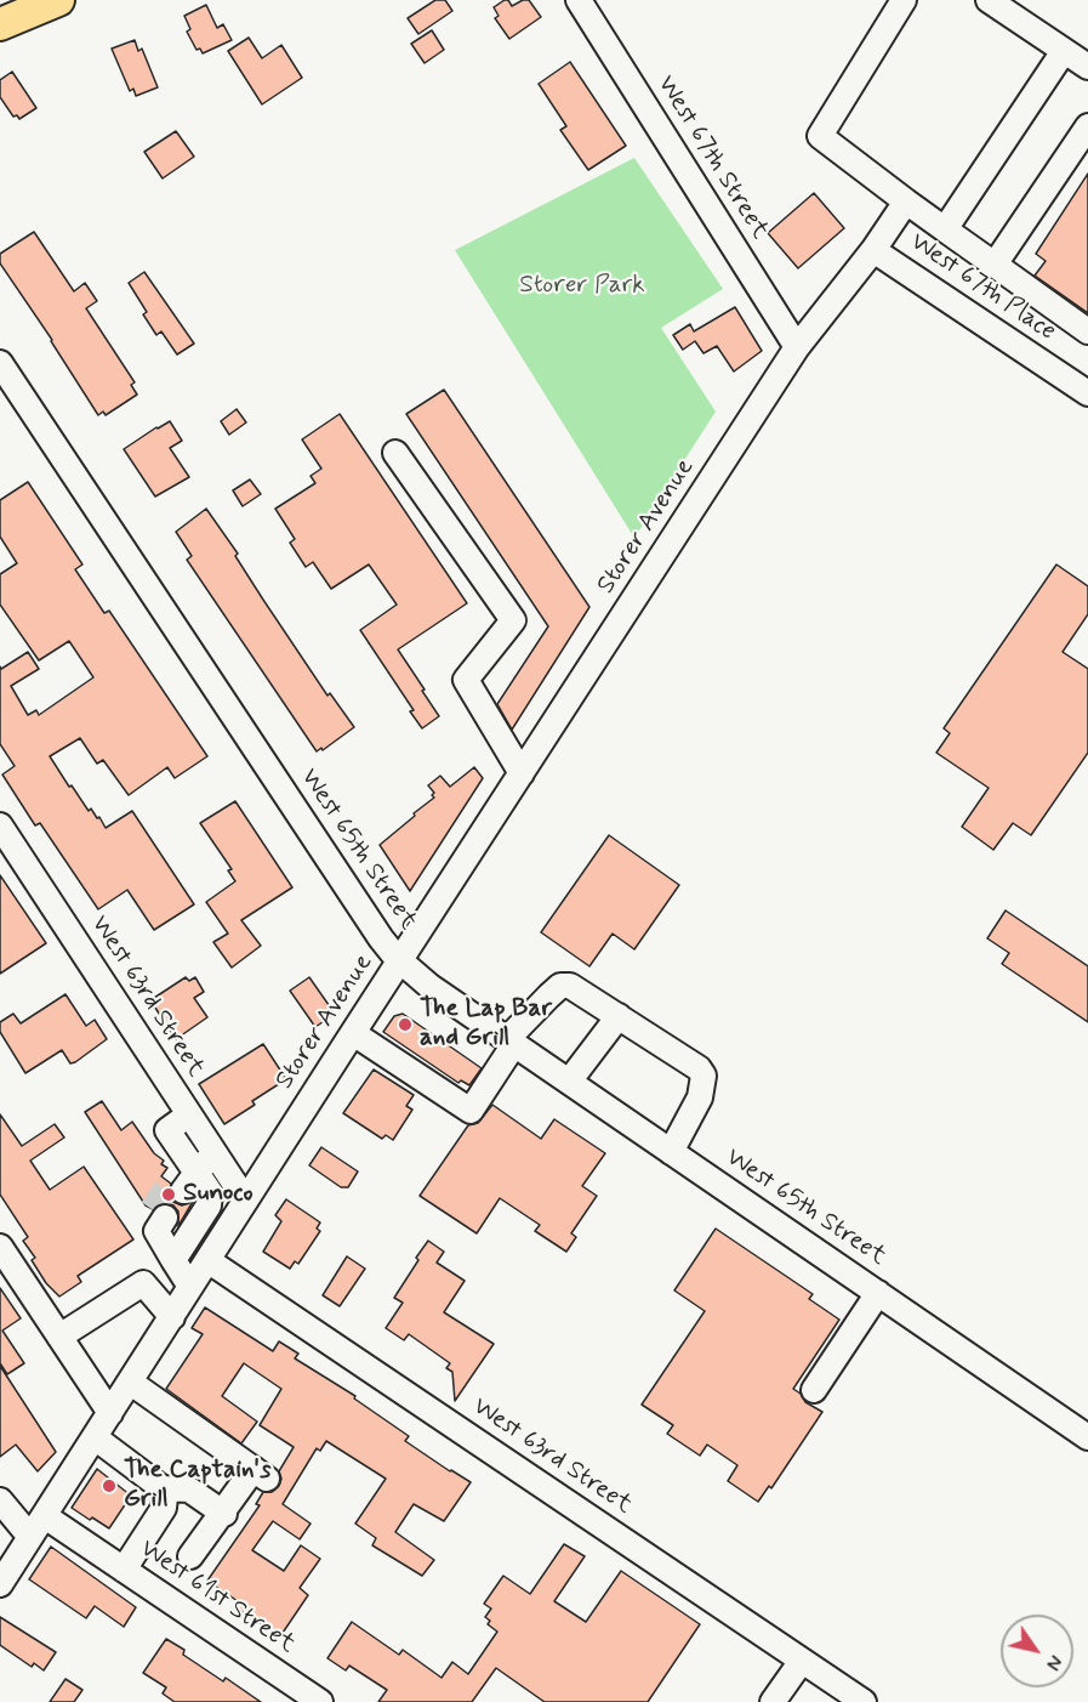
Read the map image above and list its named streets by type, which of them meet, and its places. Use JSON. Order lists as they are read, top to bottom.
{
  "streets": {
    "street": [
      "West 67th Street",
      "West 67th Place",
      "Storer Avenue",
      "West 65th Street",
      "West 63rd Street",
      "West 61st Street"
    ]
  },
  "crossings": [
    ["West 67th Street", "West 67th Place"],
    ["West 67th Street", "Storer Avenue"],
    ["West 67th Place", "Storer Avenue"],
    ["Storer Avenue", "West 65th Street"],
    ["Storer Avenue", "West 63rd Street"],
    ["Storer Avenue", "West 61st Street"]
  ],
  "parks": ["Storer Park"],
  "places": ["The Lap Bar and Grill", "Sunoco", "The Captain's Grill"],
  "north": "bottom right"
}
